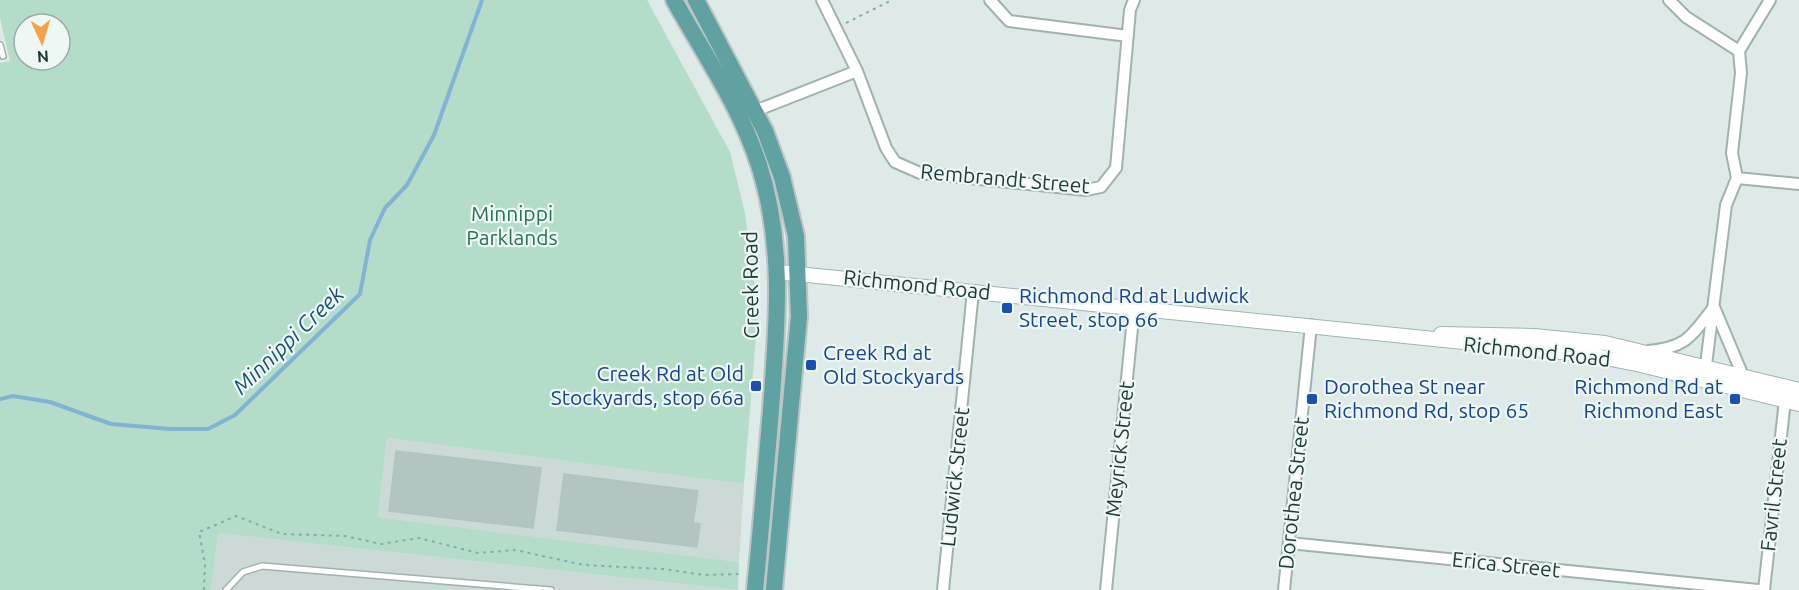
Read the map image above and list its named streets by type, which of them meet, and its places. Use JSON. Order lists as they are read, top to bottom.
{
  "streets": {
    "main road": ["Creek Road", "Richmond Road"],
    "street": [
      "Rembrandt Street",
      "Meyrick Street",
      "Ludwick Street",
      "Dorothea Street",
      "Favril Street",
      "Erica Street"
    ]
  },
  "crossings": [
    ["Creek Road", "Richmond Road"],
    ["Richmond Road", "Meyrick Street"],
    ["Richmond Road", "Ludwick Street"],
    ["Richmond Road", "Dorothea Street"],
    ["Richmond Road", "Favril Street"],
    ["Dorothea Street", "Erica Street"]
  ],
  "water": ["Minnippi Creek"],
  "parks": ["Minnippi Parklands"],
  "places": {
    "transit": [
      "Richmond Rd at Ludwick Street, stop 66",
      "Creek Rd at Old Stockyards",
      "Creek Rd at Old Stockyards, stop 66a",
      "Dorothea St near Richmond Rd, stop 65",
      "Richmond Rd at Richmond East"
    ]
  },
  "north": "bottom"
}
